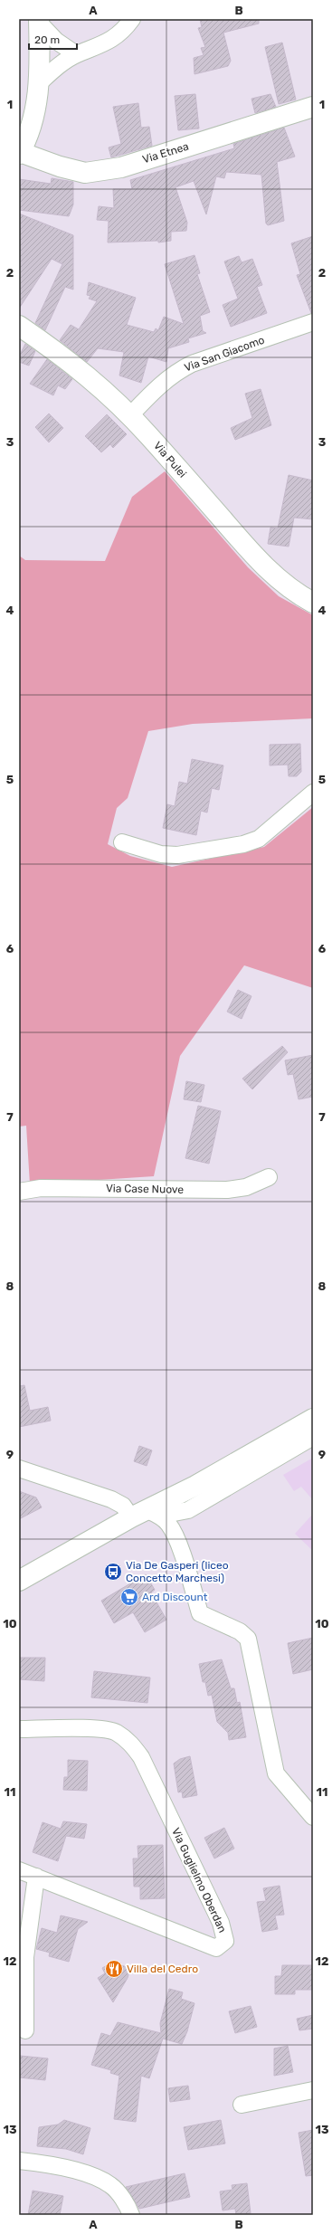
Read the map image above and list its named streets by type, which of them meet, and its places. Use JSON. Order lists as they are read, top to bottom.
{
  "streets": {
    "main road": ["Via Etnea", "Via Pulei"],
    "street": ["Via San Giacomo", "Via Case Nuove", "Via Guglielmo Oberdan"]
  },
  "crossings": [
    ["Via San Giacomo", "Via Pulei"]
  ],
  "places": {
    "bus stop": ["Via De Gasperi (liceo Concetto Marchesi)"],
    "supermarket": ["Ard Discount"],
    "restaurant": ["Villa del Cedro"]
  },
  "scale_bar": "20 m",
  "grid": {
    "columns": ["A", "B"],
    "rows": [
      "1",
      "2",
      "3",
      "4",
      "5",
      "6",
      "7",
      "8",
      "9",
      "10",
      "11",
      "12",
      "13"
    ]
  }
}
